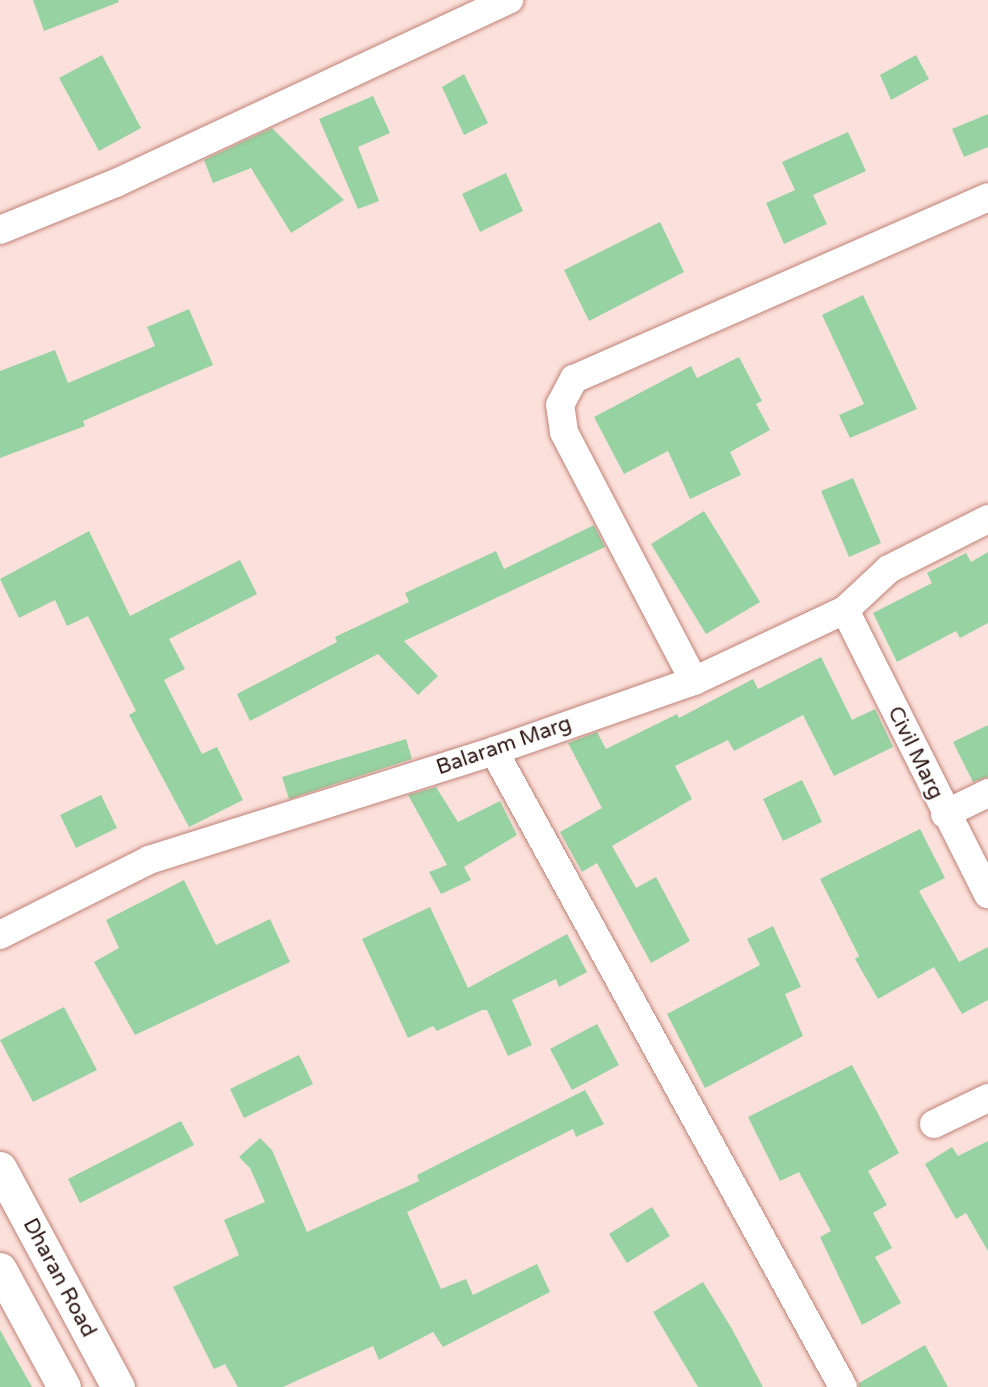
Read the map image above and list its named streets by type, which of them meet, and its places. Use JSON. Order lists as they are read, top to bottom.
{
  "streets": {
    "main road": ["Dharan Road"],
    "street": ["Balaram Marg", "Civil Marg"]
  },
  "crossings": [
    ["Balaram Marg", "Civil Marg"]
  ]
}
